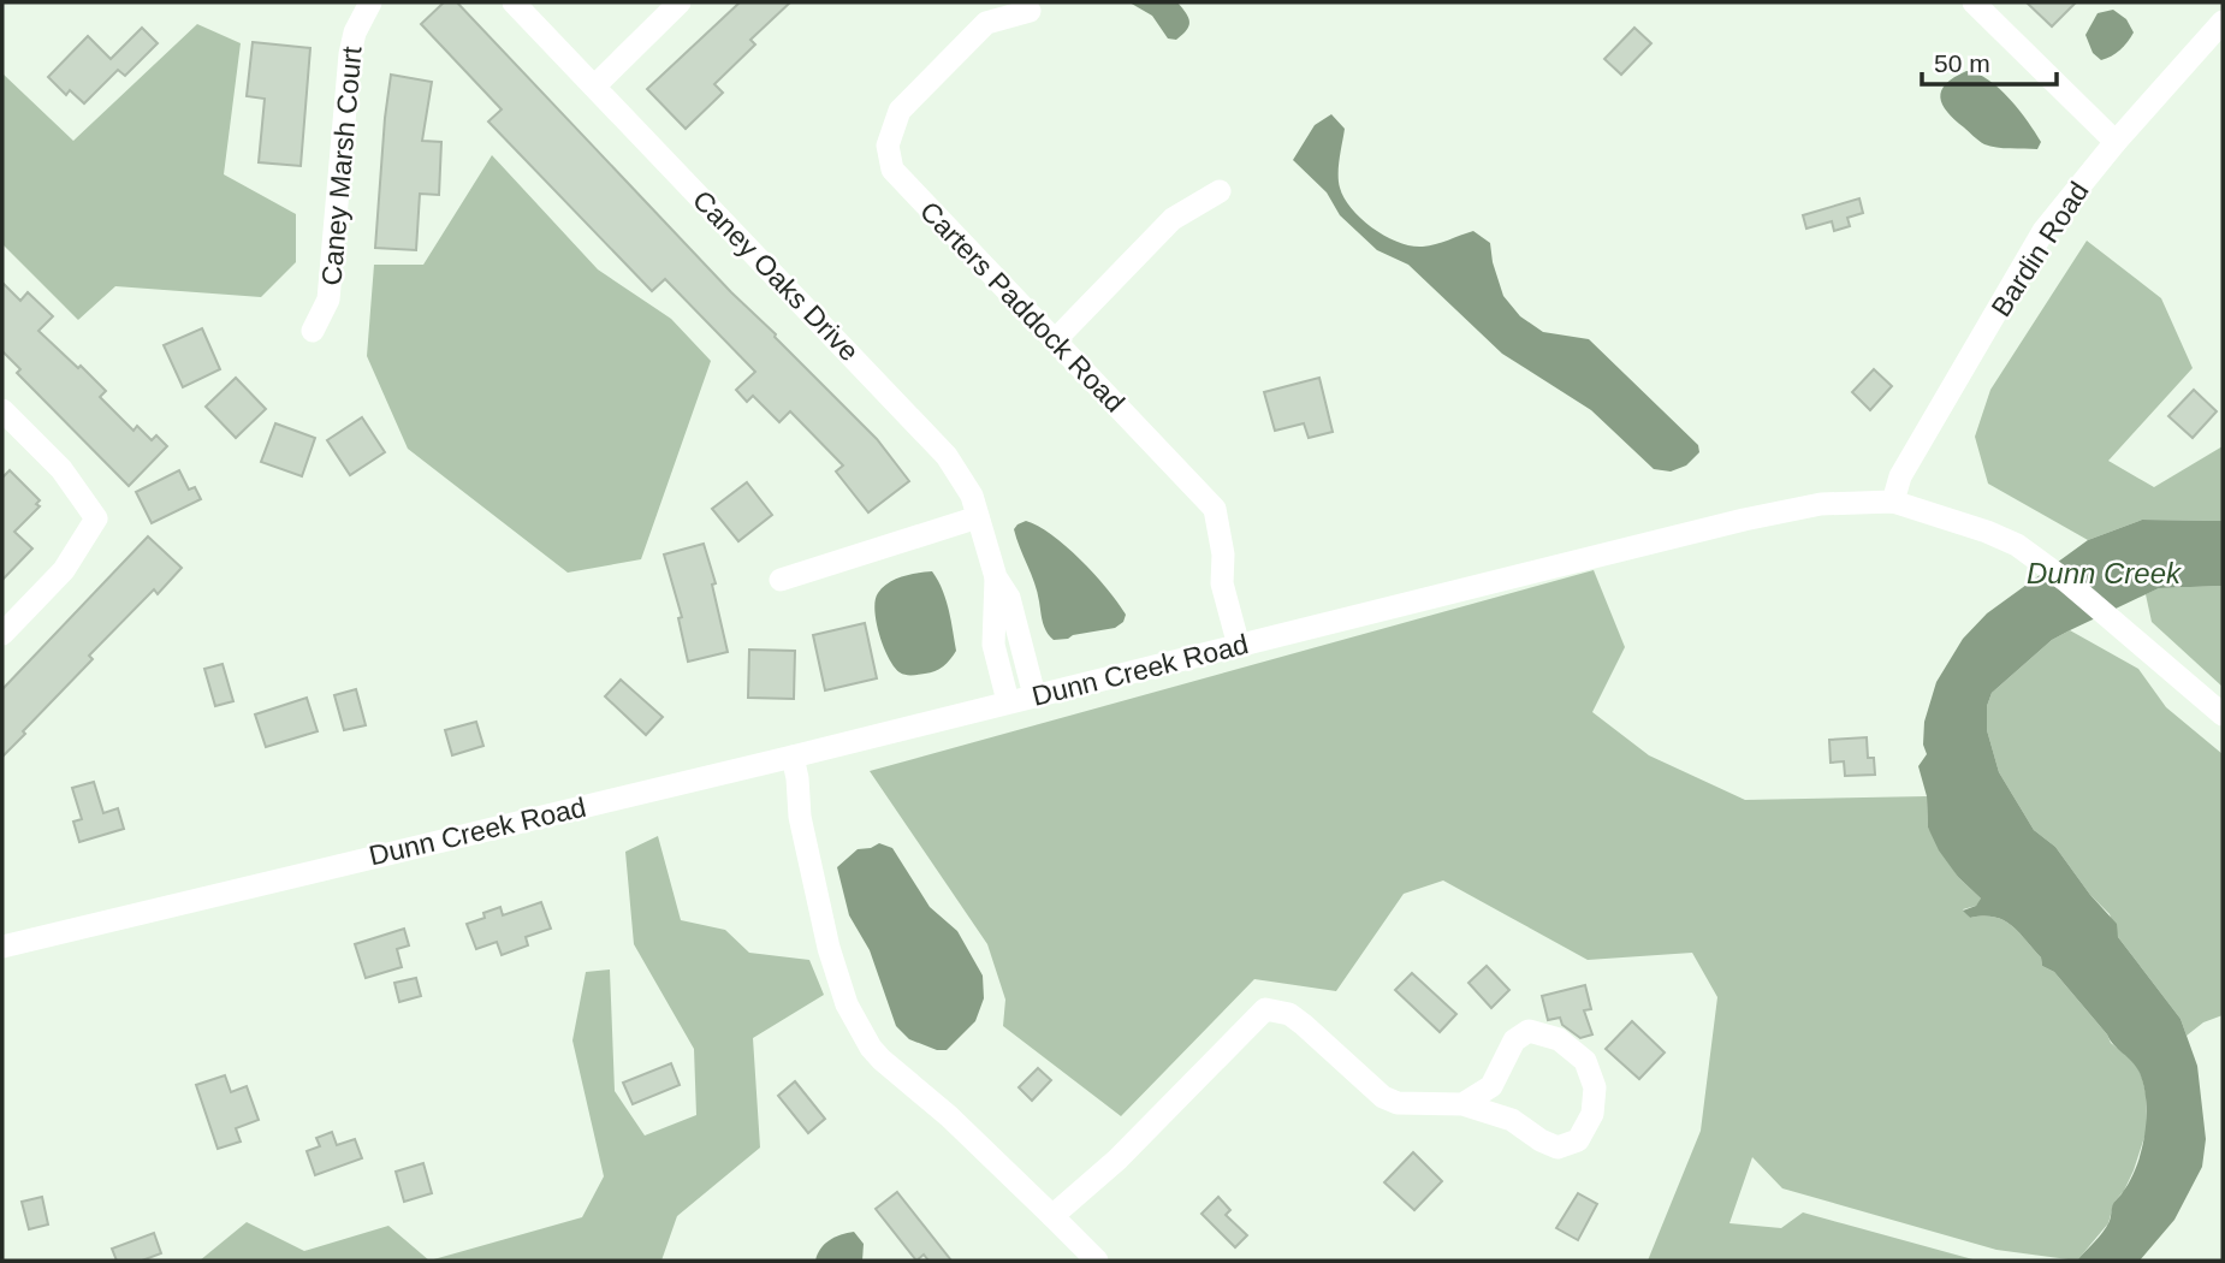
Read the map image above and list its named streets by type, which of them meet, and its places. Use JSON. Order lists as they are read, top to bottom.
{
  "streets": {
    "street": [
      "Caney Marsh Court",
      "Bardin Road",
      "Caney Oaks Drive",
      "Carters Paddock Road",
      "Dunn Creek Road"
    ]
  },
  "crossings": [
    ["Bardin Road", "Dunn Creek Road"],
    ["Caney Oaks Drive", "Dunn Creek Road"],
    ["Carters Paddock Road", "Dunn Creek Road"]
  ],
  "water": ["Dunn Creek"],
  "scale_bar": "50 m"
}
